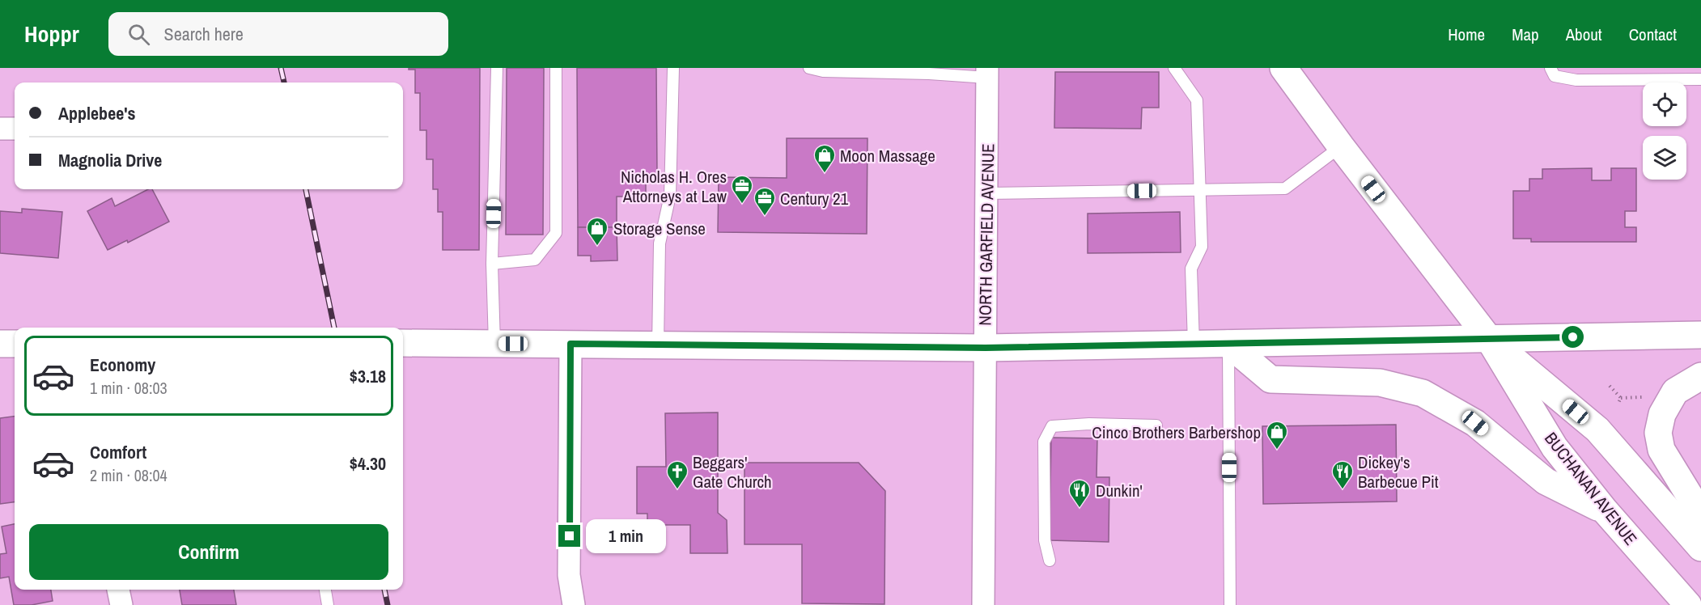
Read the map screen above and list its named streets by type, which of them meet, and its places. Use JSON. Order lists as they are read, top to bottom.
{
  "streets": {
    "main road": ["BUCHANAN AVENUE"],
    "street": ["NORTH GARFIELD AVENUE"]
  },
  "places": {
    "shop": ["Moon Massage", "Storage Sense", "Cinco Brothers Barbershop"],
    "office": ["Nicholas H. Ores Attorneys at Law", "Century 21"],
    "church": ["Beggars' Gate Church"],
    "restaurant": ["Dickey's Barbecue Pit", "Dunkin'"]
  },
  "page": {
    "header": "Hoppr",
    "search": "Search here",
    "nav": [
      "Home",
      "Map",
      "About",
      "Contact"
    ],
    "banner": ["Applebee's", "Magnolia Drive"],
    "list": [
      {
        "name": "Economy",
        "note": "1 min · 08:03",
        "value": "$3.18"
      },
      {
        "name": "Comfort",
        "note": "2 min · 08:04",
        "value": "$4.30"
      }
    ],
    "buttons": "Confirm",
    "bubble": "1 min"
  }
}
